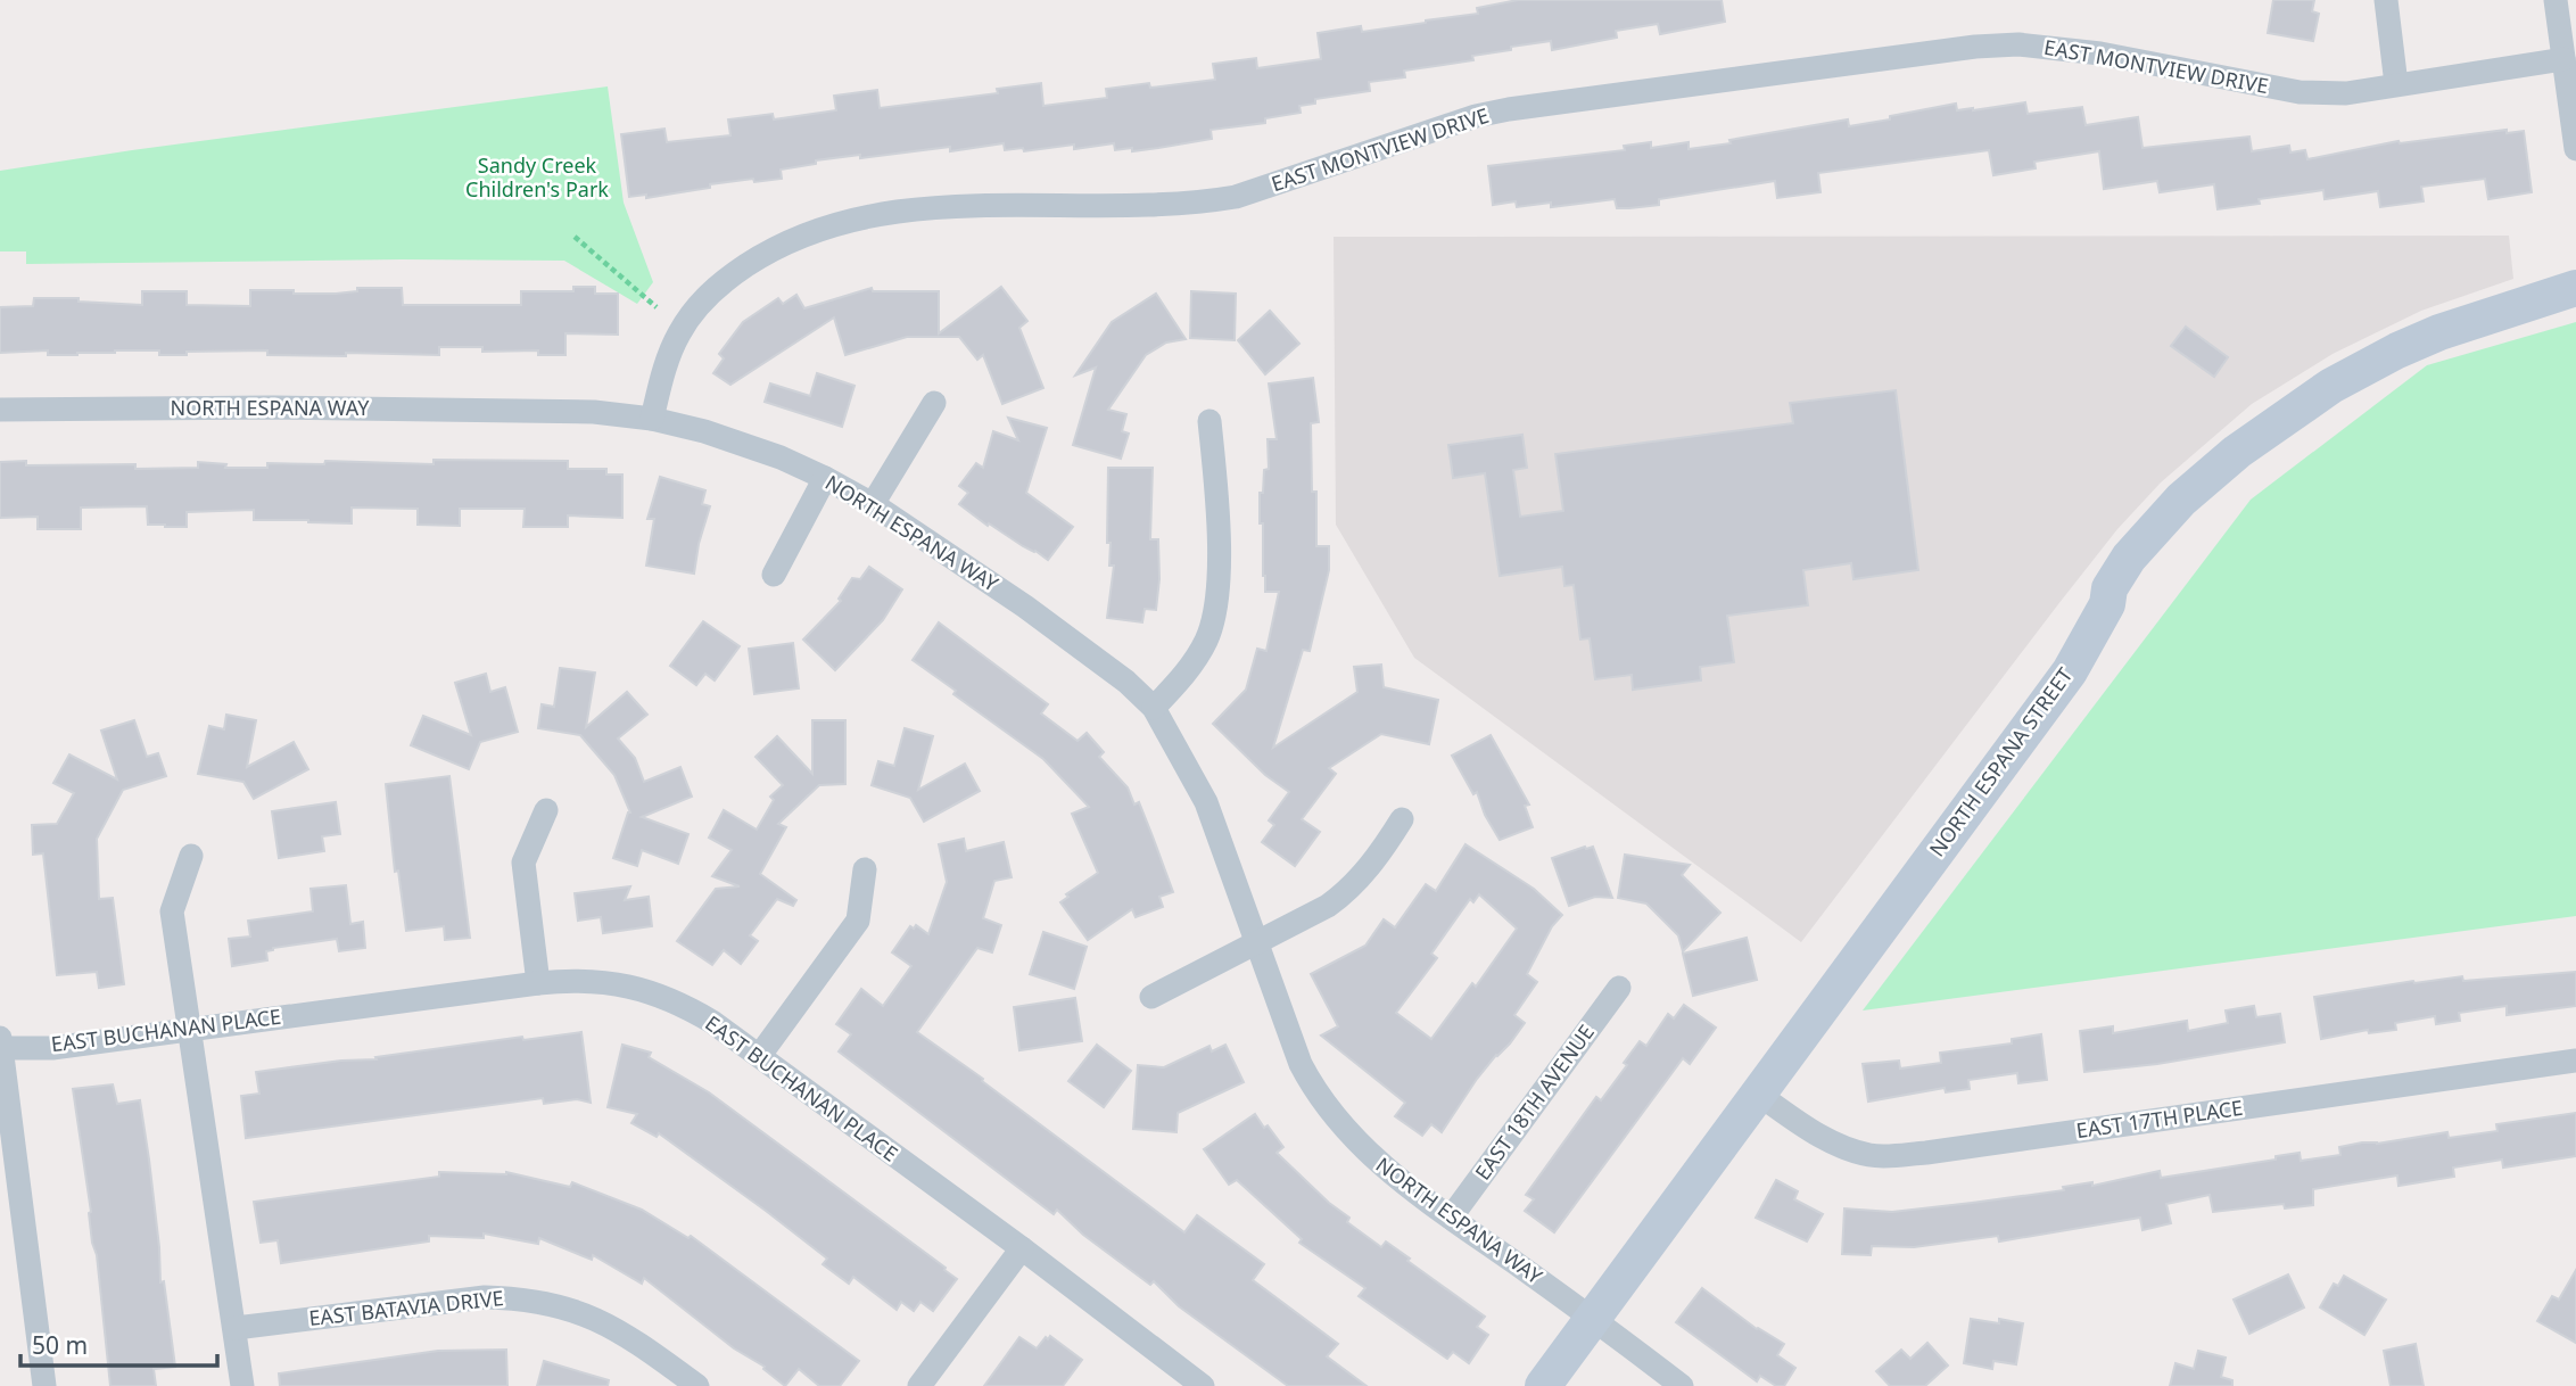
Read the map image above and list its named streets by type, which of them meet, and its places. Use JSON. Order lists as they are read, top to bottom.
{
  "streets": {
    "street": [
      "EAST MONTVIEW DRIVE",
      "NORTH ESPANA WAY",
      "NORTH ESPANA STREET",
      "EAST BUCHANAN PLACE",
      "EAST 18TH AVENUE",
      "EAST 17TH PLACE",
      "EAST BATAVIA DRIVE"
    ]
  },
  "crossings": [
    ["EAST MONTVIEW DRIVE", "NORTH ESPANA WAY"],
    ["NORTH ESPANA WAY", "NORTH ESPANA STREET"],
    ["NORTH ESPANA WAY", "EAST 18TH AVENUE"],
    ["NORTH ESPANA STREET", "EAST 17TH PLACE"]
  ],
  "parks": ["Sandy Creek Children's Park"],
  "scale_bar": "50 m"
}
